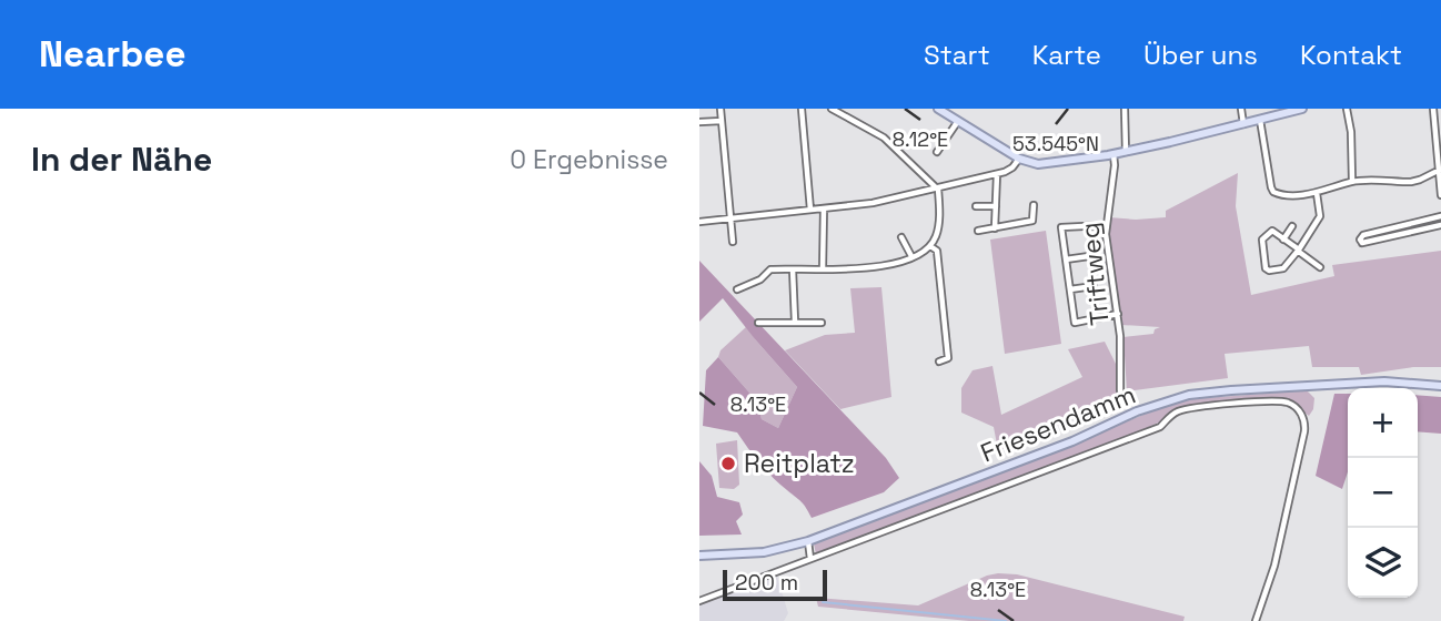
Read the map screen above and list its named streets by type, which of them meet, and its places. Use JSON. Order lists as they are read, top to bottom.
{
  "streets": {
    "main road": ["Friesendamm"],
    "street": ["Triftweg"]
  },
  "places": ["Reitplatz"],
  "scale_bar": "200 m",
  "page": {
    "header": "Nearbee",
    "nav": [
      "Start",
      "Karte",
      "Über uns",
      "Kontakt"
    ],
    "heading": ["In der Nähe", "0 Ergebnisse"],
    "map_buttons": ["+", "−"],
    "scale": "200 m"
  },
  "coordinates": ["8.12°E", "53.545°N", "8.13°E"]
}
